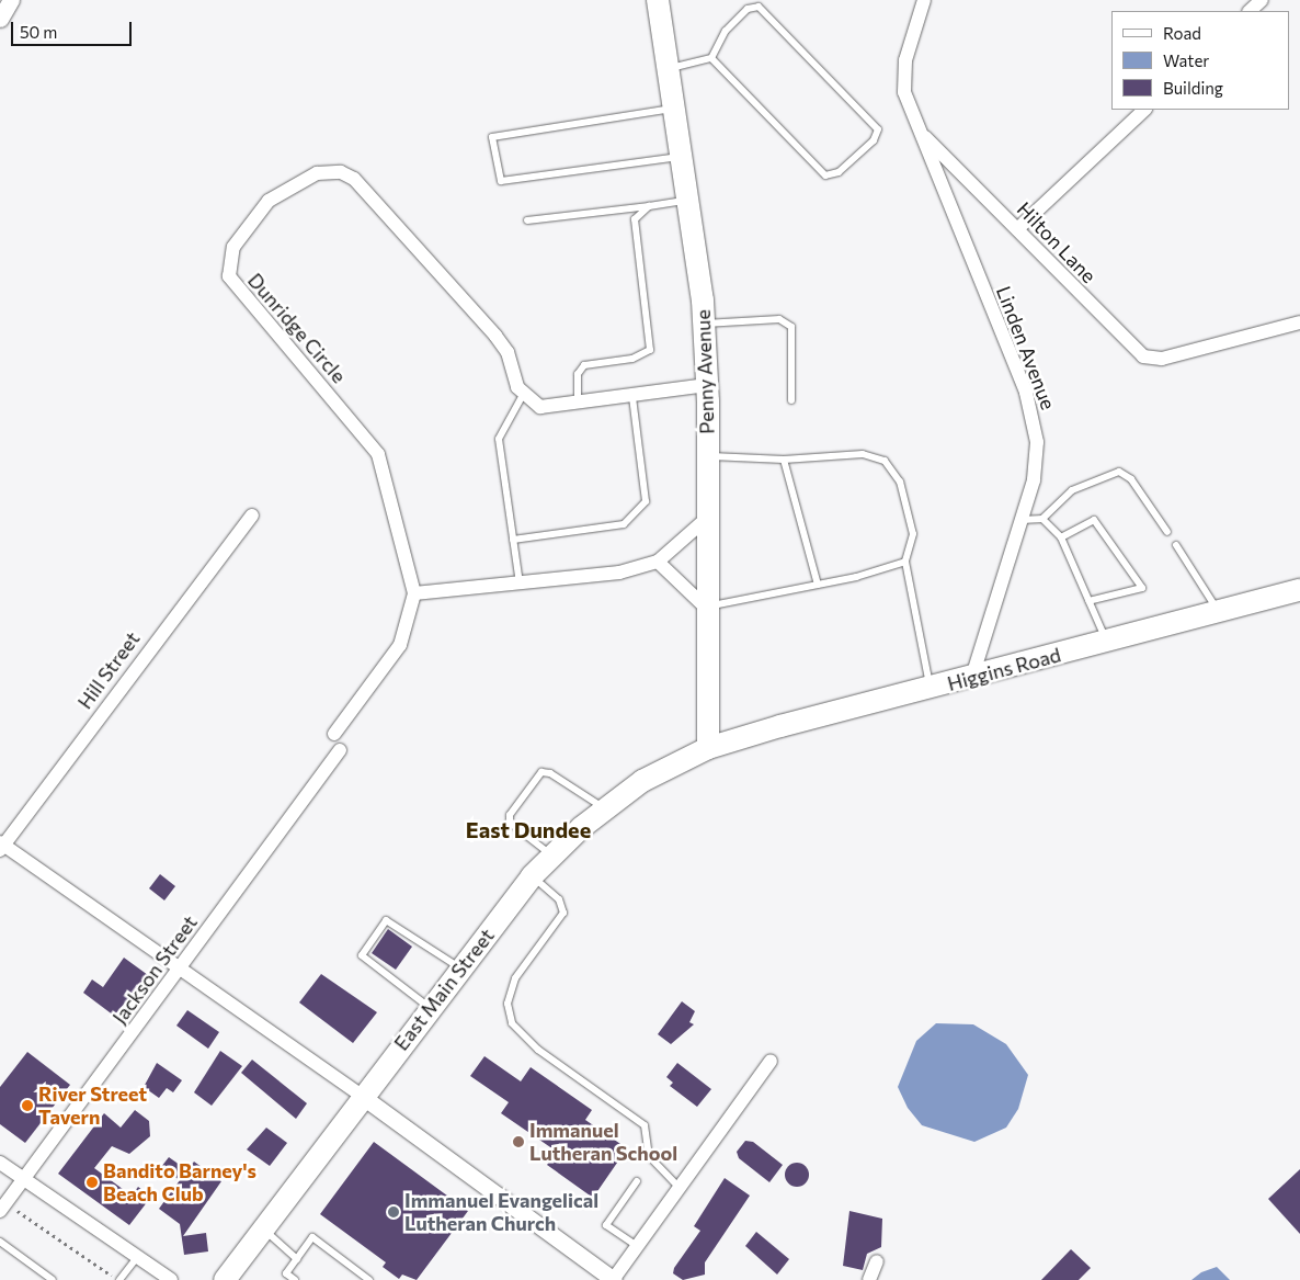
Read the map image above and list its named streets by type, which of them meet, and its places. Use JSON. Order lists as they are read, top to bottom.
{
  "streets": {
    "main road": ["Penny Avenue", "Higgins Road", "East Main Street"],
    "street": [
      "Hilton Lane",
      "Dunridge Circle",
      "Linden Avenue",
      "Hill Street",
      "Jackson Street"
    ]
  },
  "crossings": [
    ["Hilton Lane", "Linden Avenue"],
    ["Linden Avenue", "Higgins Road"],
    ["Penny Avenue", "Higgins Road"],
    ["Penny Avenue", "East Main Street"],
    ["Higgins Road", "East Main Street"]
  ],
  "districts": ["East Dundee"],
  "places": [
    "River Street Tavern",
    "Immanuel Lutheran School",
    "Bandito Barney's Beach Club",
    "Immanuel Evangelical Lutheran Church"
  ],
  "legend": ["Road", "Water", "Building"],
  "scale_bar": "50 m"
}
